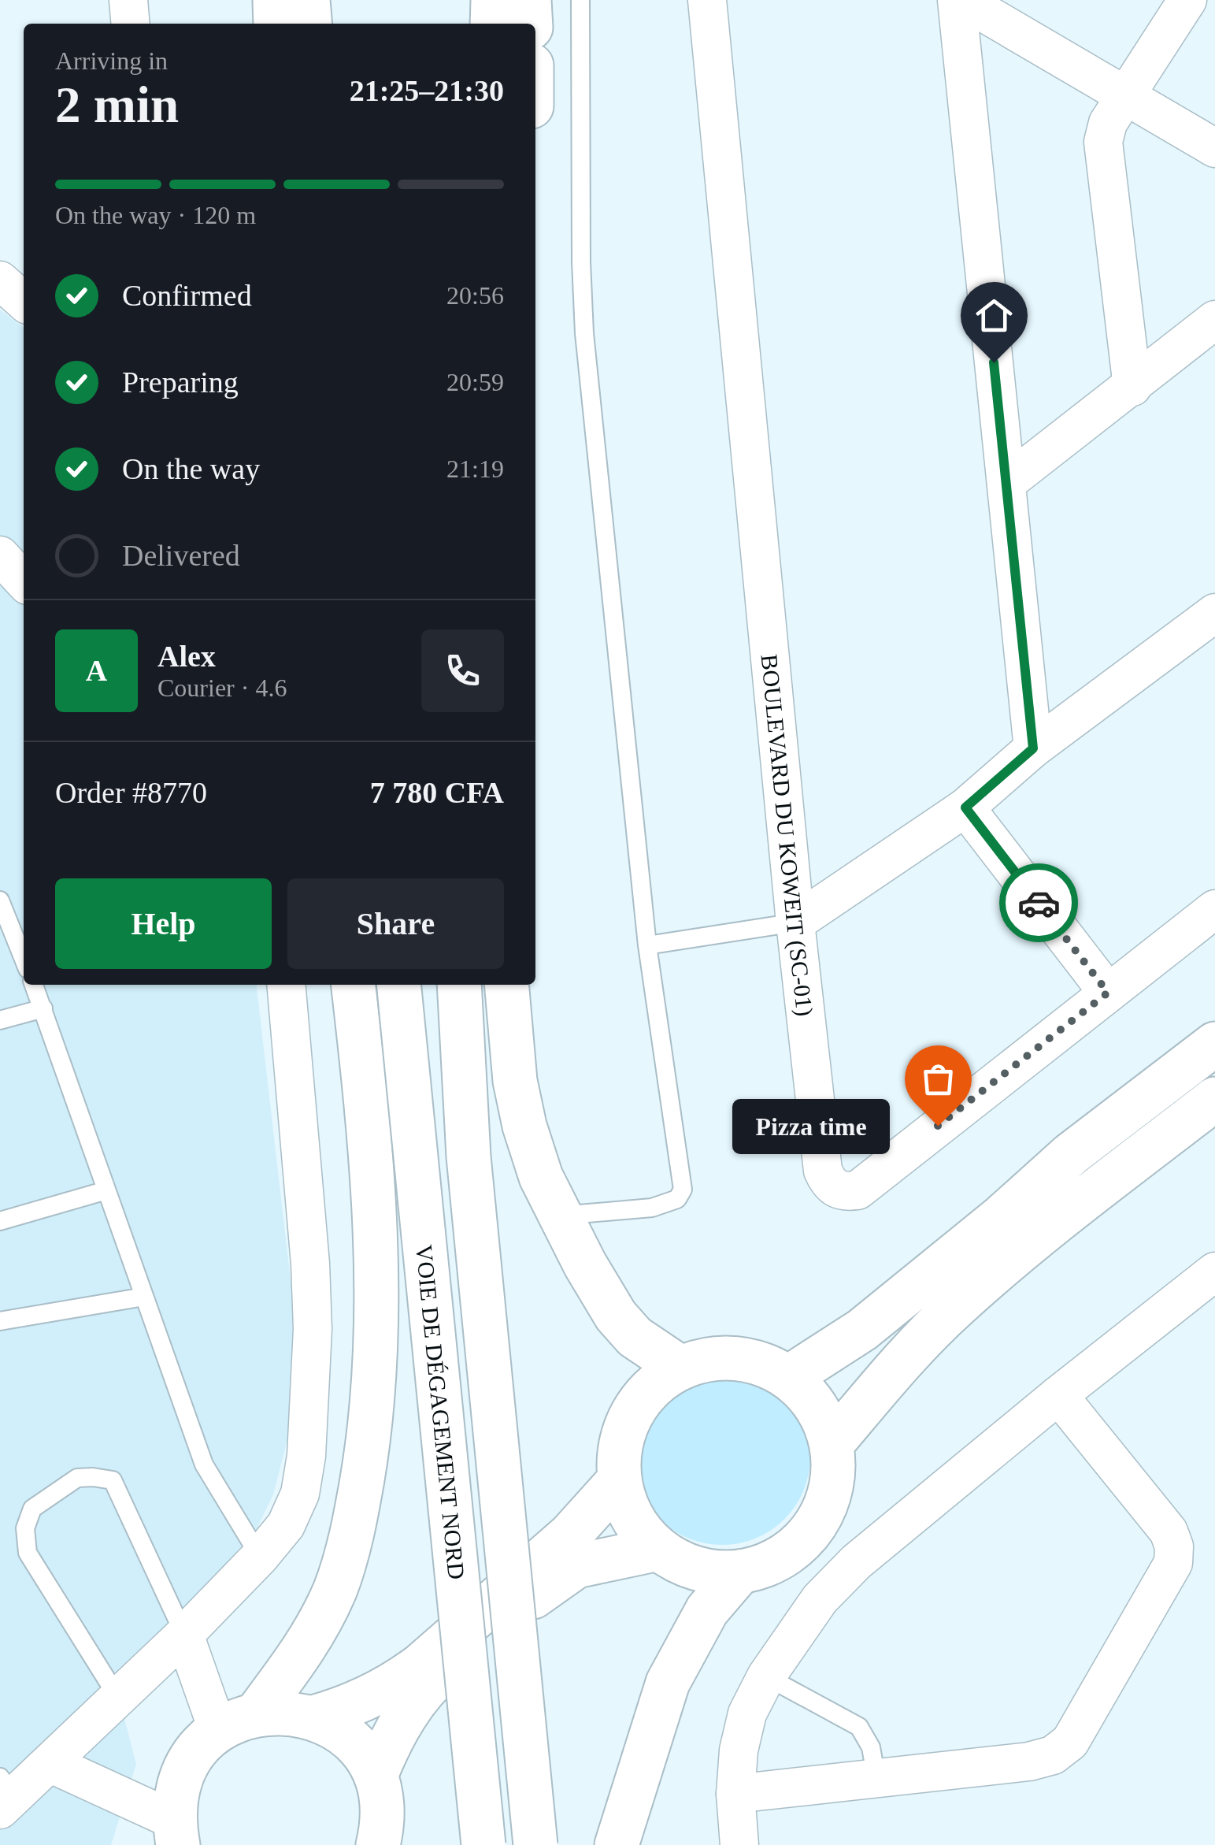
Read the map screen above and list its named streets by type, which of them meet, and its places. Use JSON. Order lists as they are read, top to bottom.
{
  "streets": {
    "main road": ["VOIE DE DÉGAGEMENT NORD"],
    "street": ["BOULEVARD DU KOWEIT (SC-01)"]
  },
  "places": ["Pizza time"],
  "page": {
    "heading": ["2 min", "Arriving in", "21:25–21:30"],
    "panel": [
      "Alex",
      "Courier · 4.6",
      "Order #8770",
      "7 780 CFA"
    ],
    "bar": "On the way · 120 m",
    "list": [
      ["Confirmed", "20:56"],
      ["Preparing", "20:59"],
      ["On the way", "21:19"],
      "Delivered"
    ],
    "round": "A",
    "buttons": ["Help", "Share"],
    "bubble": "Pizza time"
  }
}
